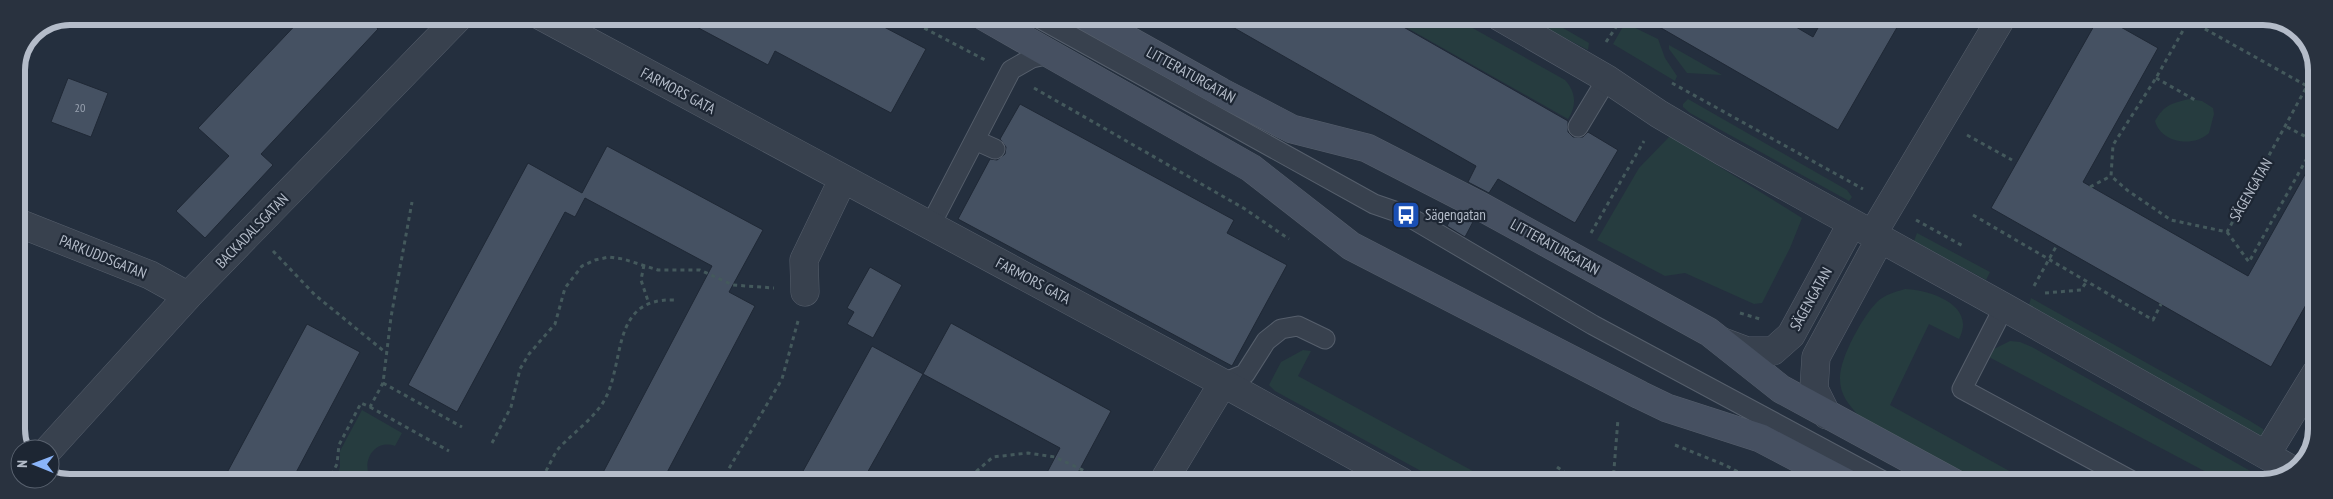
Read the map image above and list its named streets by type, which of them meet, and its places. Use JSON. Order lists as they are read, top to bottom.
{
  "streets": {
    "street": [
      "LITTERATURGATAN",
      "FARMORS GATA",
      "SÄGENGATAN",
      "BACKADALSGATAN",
      "PARKUDDSGATAN"
    ]
  },
  "crossings": [
    ["LITTERATURGATAN", "SÄGENGATAN"],
    ["BACKADALSGATAN", "PARKUDDSGATAN"]
  ],
  "places": {
    "bus stop": ["Sägengatan"]
  },
  "house_numbers": ["20"],
  "north": "left"
}
